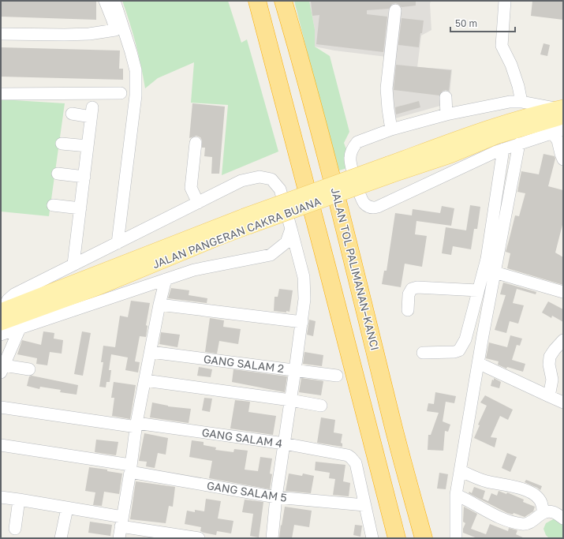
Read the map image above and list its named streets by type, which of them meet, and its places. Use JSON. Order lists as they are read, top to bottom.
{
  "streets": {
    "highway": ["JALAN TOL PALIMANAN–KANCI"],
    "main road": ["JALAN PANGERAN CAKRA BUANA"],
    "street": ["GANG SALAM 2", "GANG SALAM 4", "GANG SALAM 5"]
  },
  "crossings": [
    ["GANG SALAM 4", "GANG SALAM 5"]
  ],
  "scale_bar": "50 m"
}
